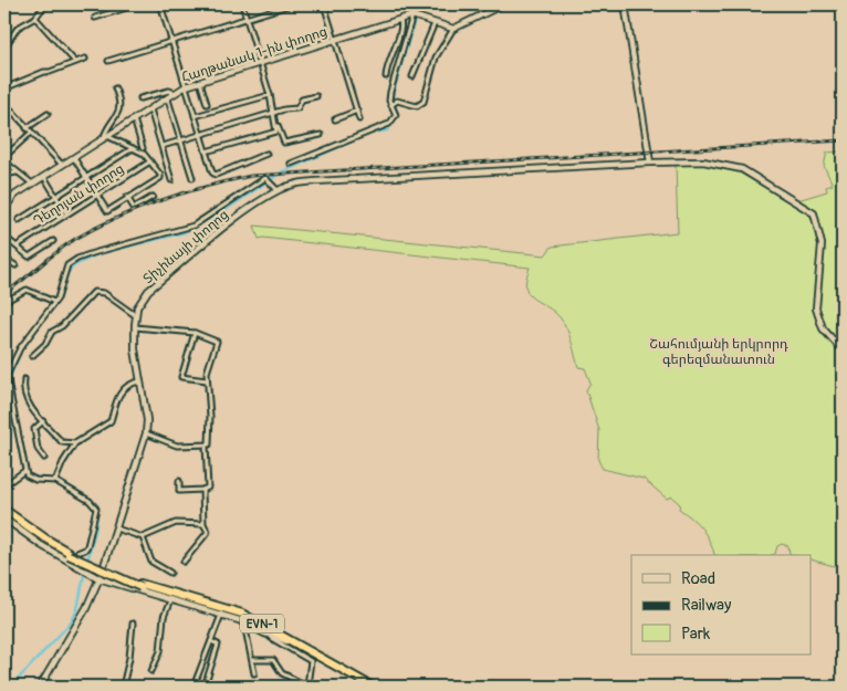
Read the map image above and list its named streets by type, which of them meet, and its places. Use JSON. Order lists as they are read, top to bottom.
{
  "streets": {
    "highway": ["EVN-1"],
    "street": ["Հաղթանակ 1-ին փողոց", "Դեղոյան փողոց", "Տիչինայի փողոց"]
  },
  "parks": ["Շահումյանի երկրորդ գերեզմանատուն"],
  "legend": ["Road", "Railway", "Park"]
}
